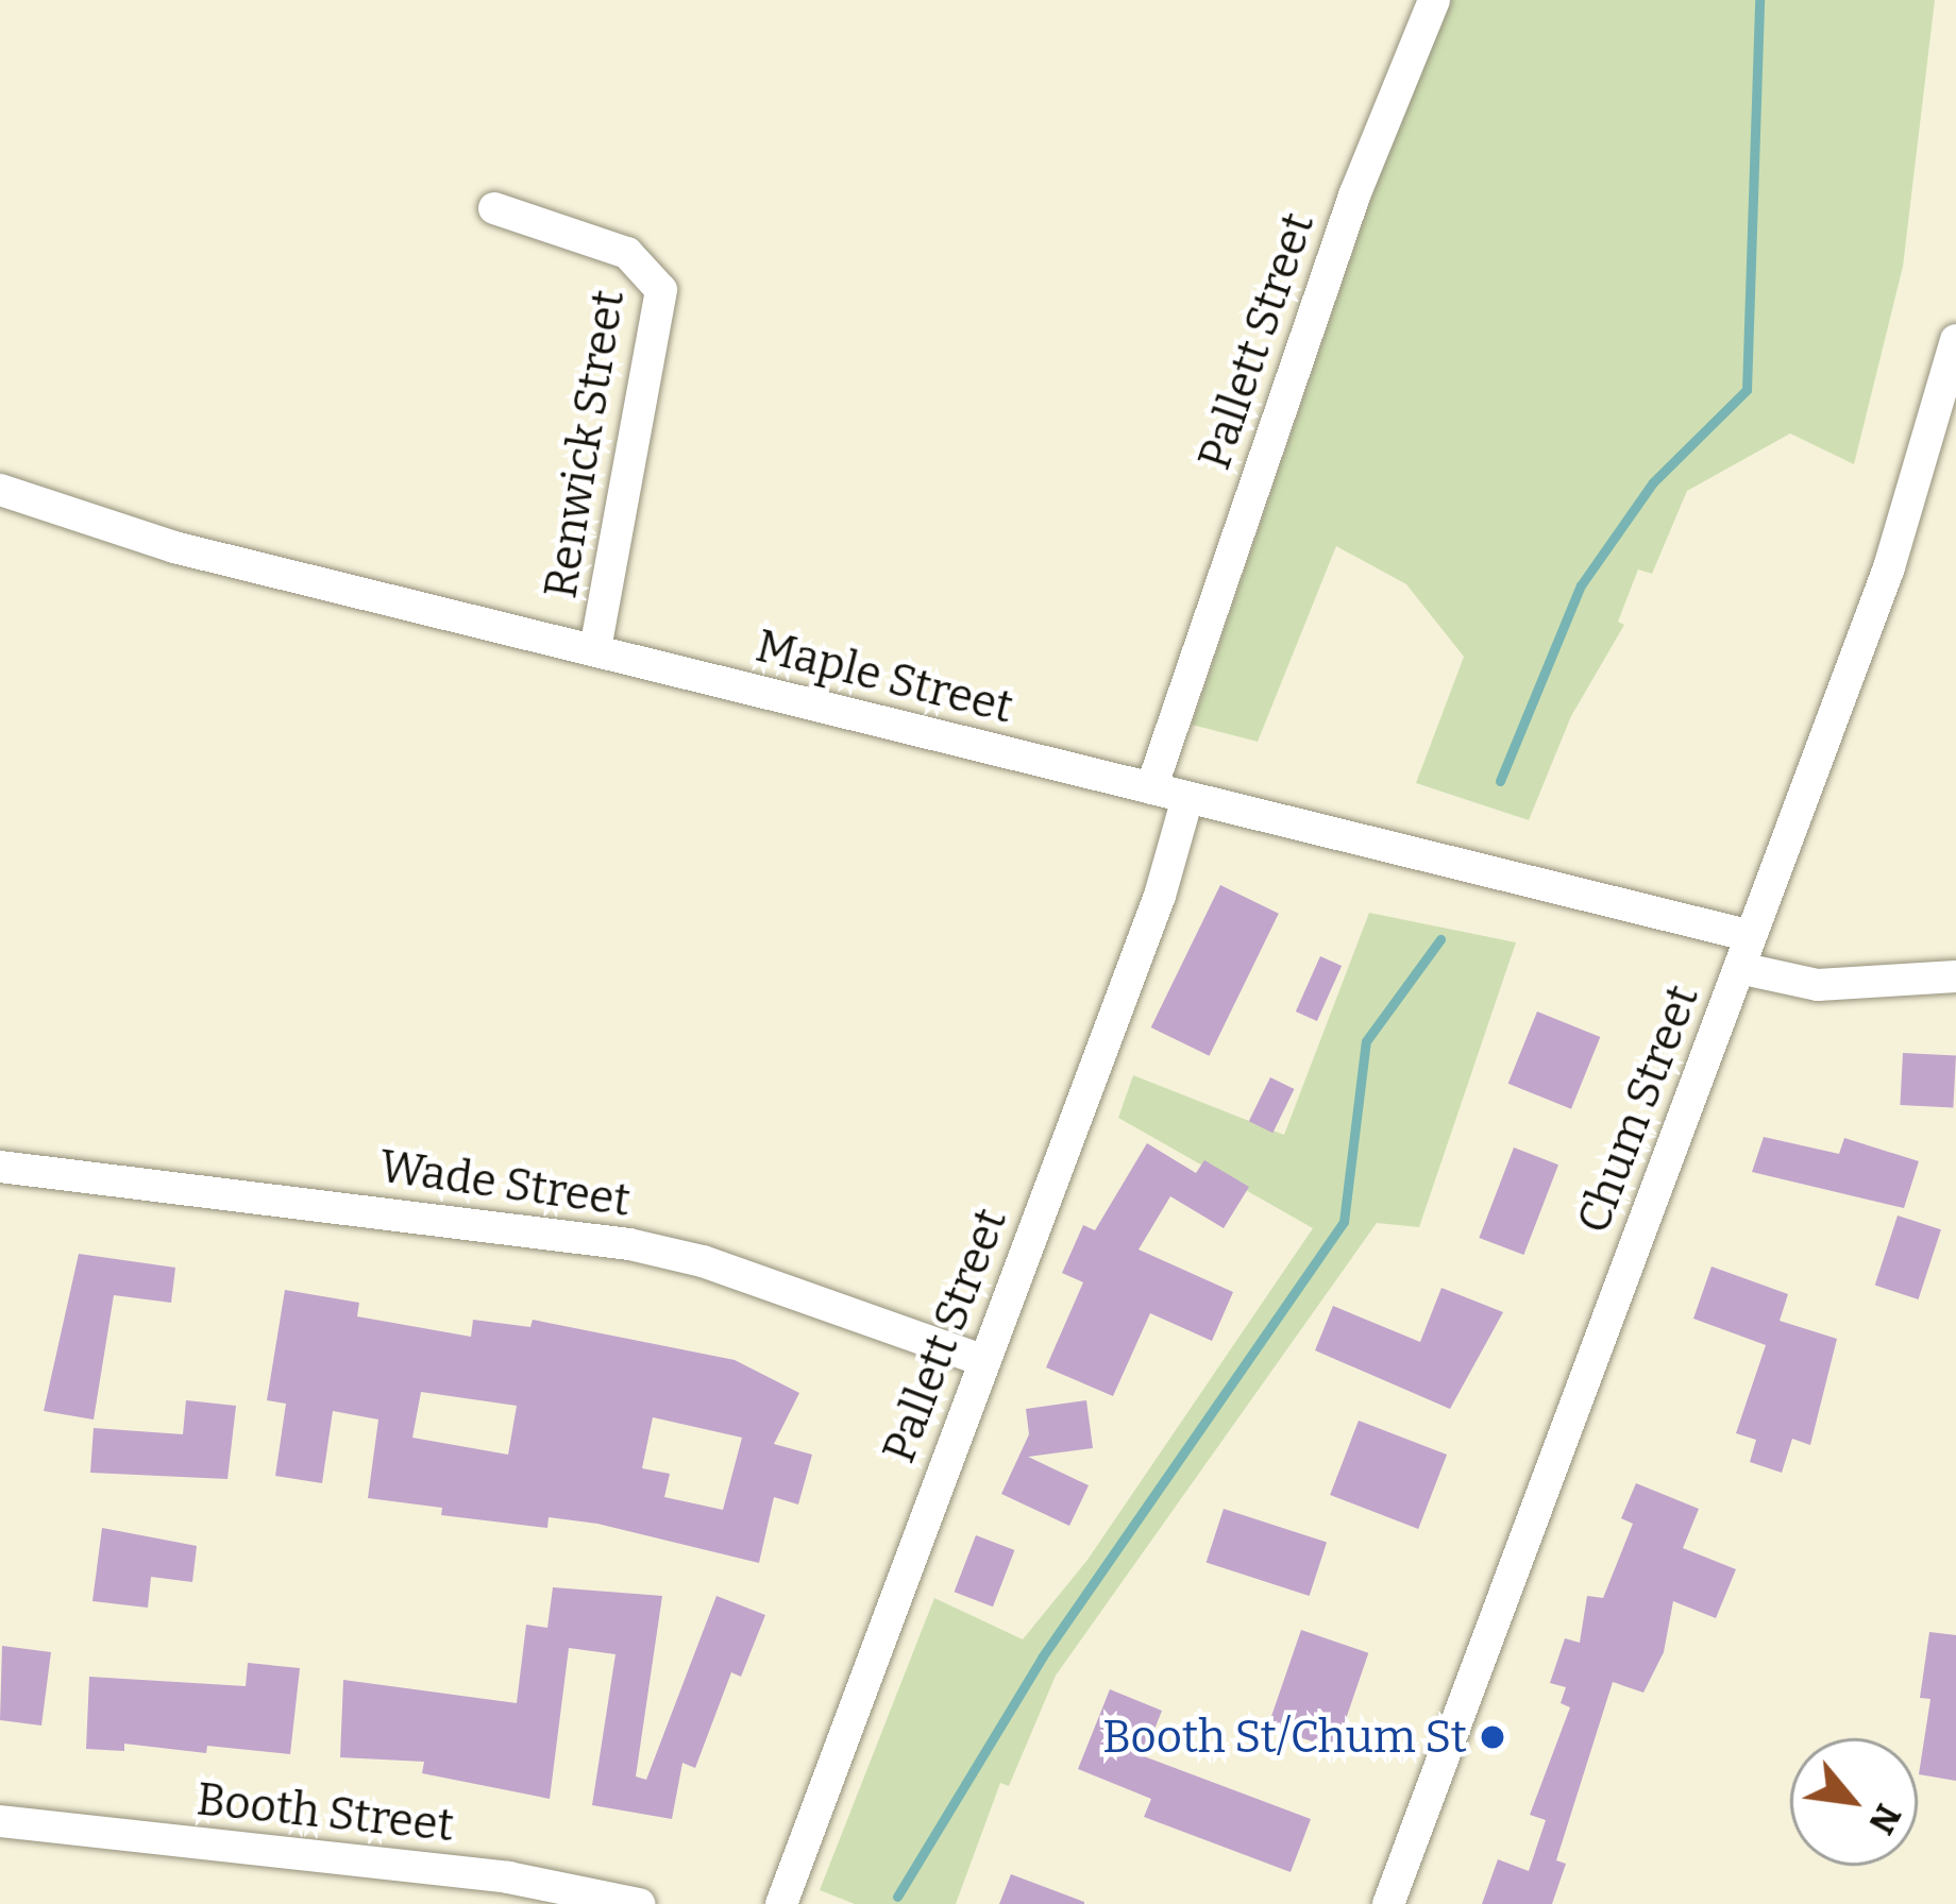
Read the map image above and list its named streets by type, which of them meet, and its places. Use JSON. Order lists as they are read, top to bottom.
{
  "streets": {
    "street": [
      "Pallett Street",
      "Renwick Street",
      "Maple Street",
      "Chum Street",
      "Wade Street",
      "Booth Street"
    ]
  },
  "crossings": [
    ["Pallett Street", "Maple Street"],
    ["Pallett Street", "Wade Street"],
    ["Renwick Street", "Maple Street"],
    ["Maple Street", "Chum Street"]
  ],
  "places": ["Booth St/Chum St"],
  "north": "bottom right"
}
